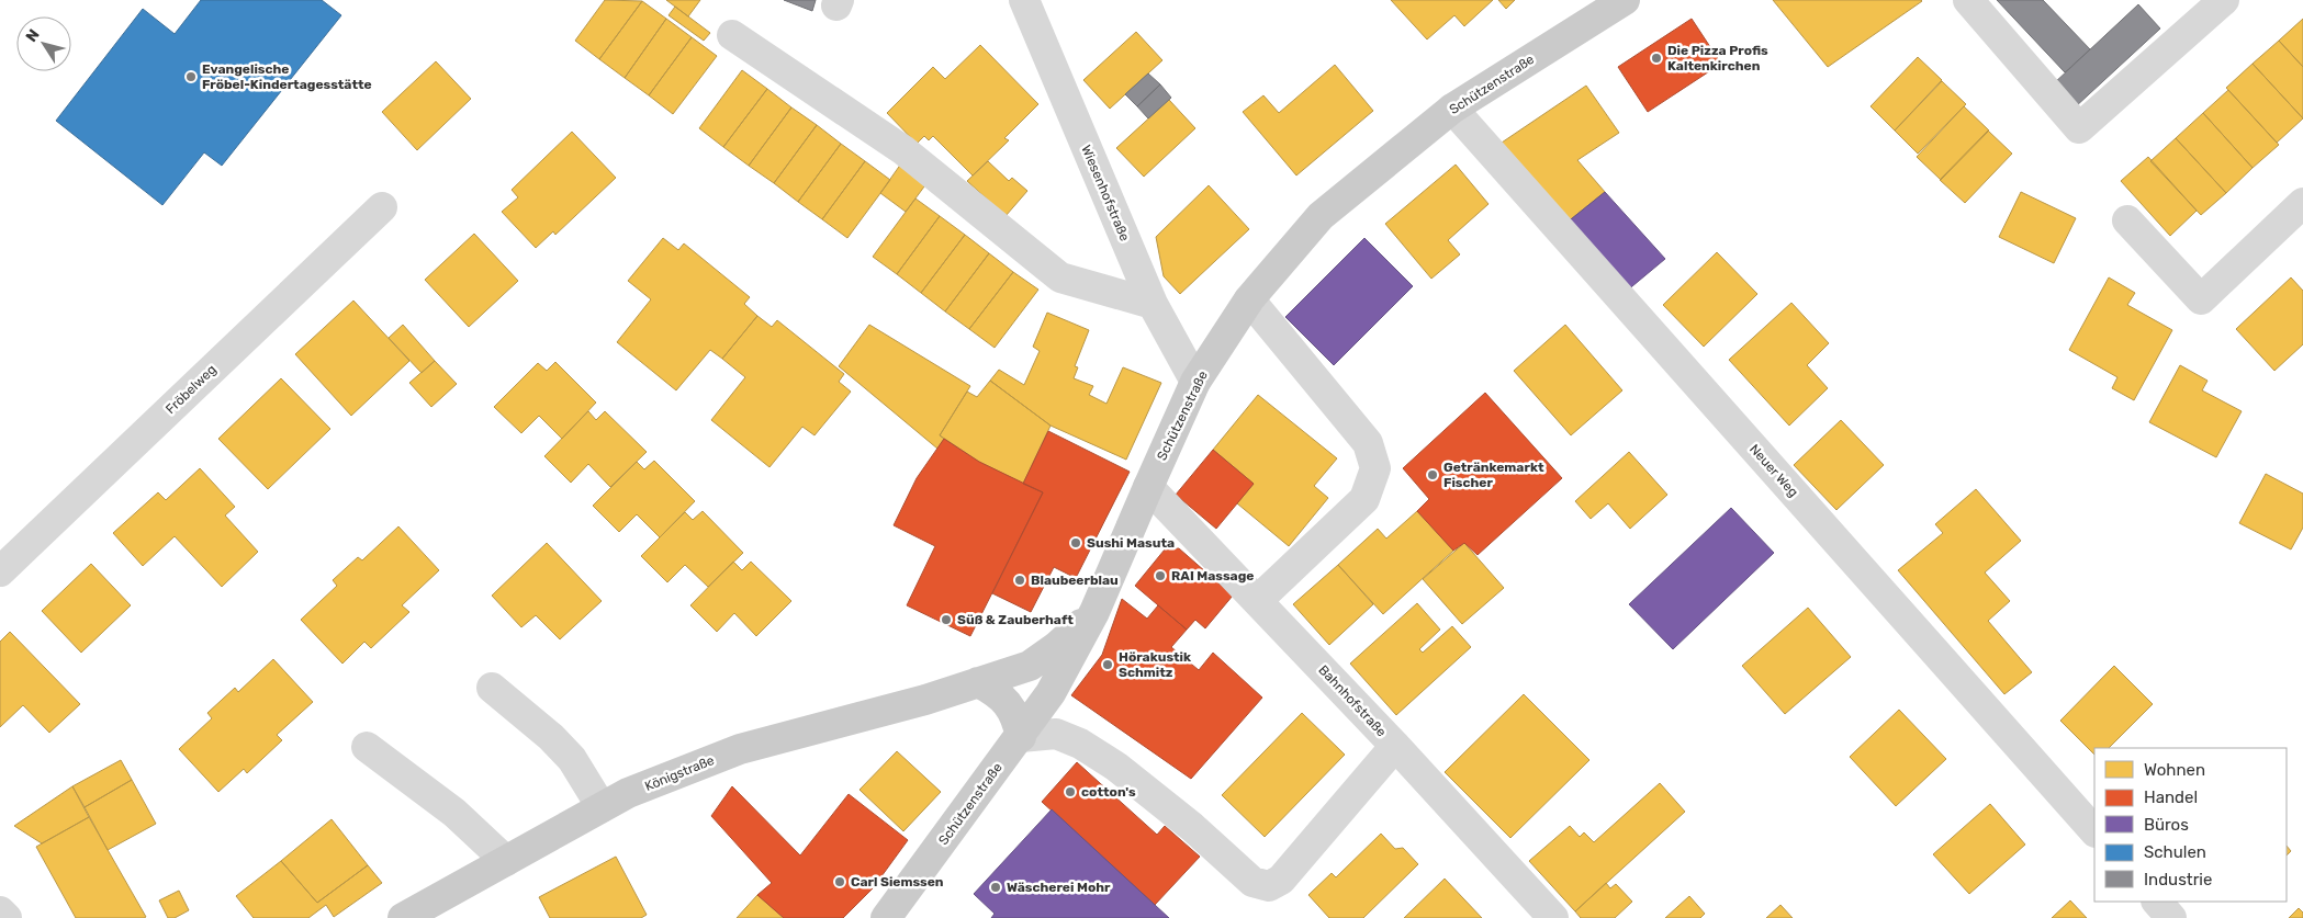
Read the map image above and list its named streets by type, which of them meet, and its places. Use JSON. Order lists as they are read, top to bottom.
{
  "streets": {
    "main road": ["Schützenstraße", "Königstraße"],
    "street": [
      "Wiesenhofstraße",
      "Fröbelweg",
      "Neuer Weg",
      "Bahnhofstraße"
    ]
  },
  "crossings": [
    ["Schützenstraße", "Wiesenhofstraße"],
    ["Schützenstraße", "Neuer Weg"],
    ["Schützenstraße", "Bahnhofstraße"],
    ["Schützenstraße", "Königstraße"]
  ],
  "places": [
    "Die Pizza Profis Kaltenkirchen",
    "Evangelische Fröbel-Kindertagesstätte",
    "Getränkemarkt Fischer",
    "Sushi Masuta",
    "RAI Massage",
    "Blaubeerblau",
    "Süß & Zauberhaft",
    "Hörakustik Schmitz",
    "cotton's",
    "Carl Siemssen",
    "Wäscherei Mohr"
  ],
  "legend": [
    "Wohnen",
    "Handel",
    "Büros",
    "Schulen",
    "Industrie"
  ],
  "north": "top left"
}
